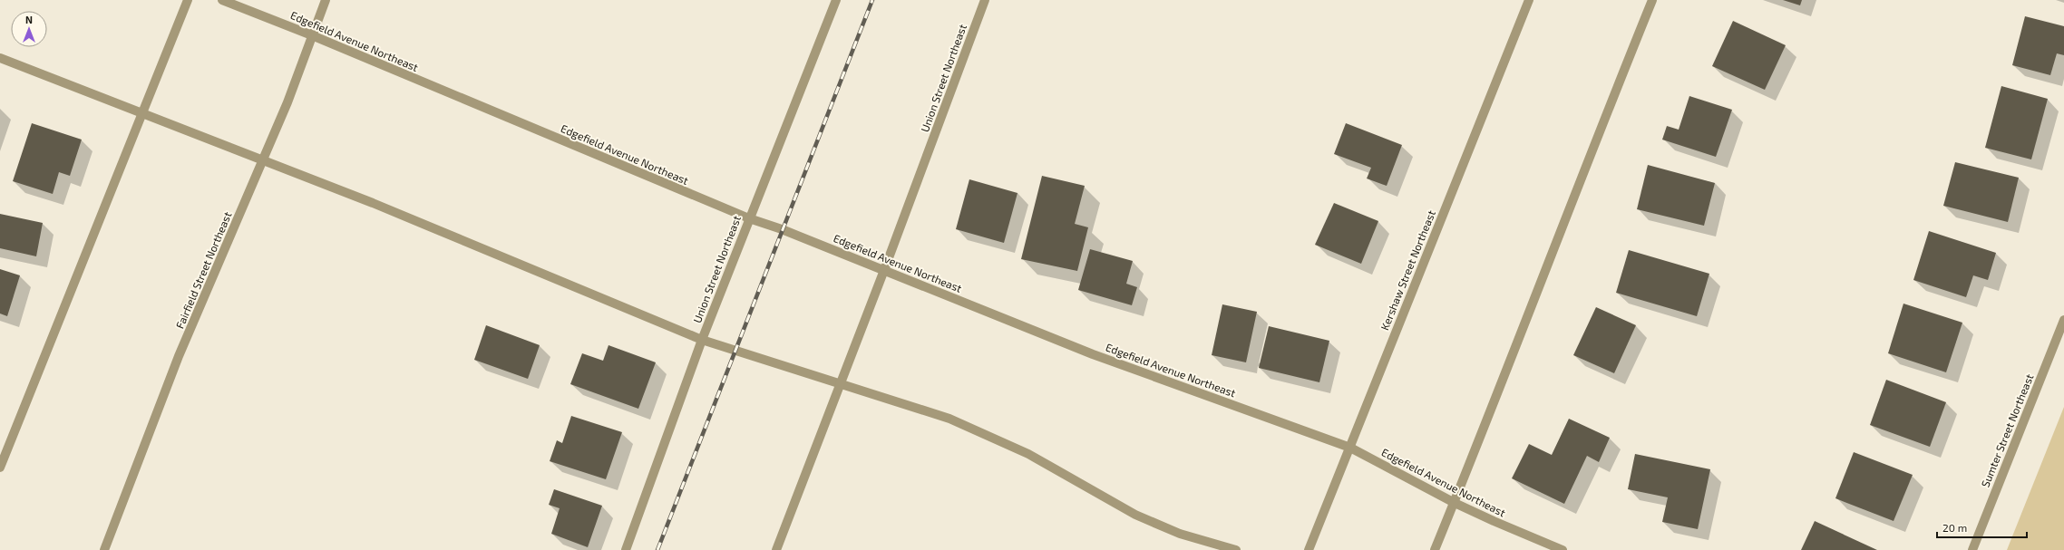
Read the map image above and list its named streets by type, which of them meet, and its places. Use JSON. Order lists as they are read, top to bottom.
{
  "streets": {
    "street": [
      "Edgefield Avenue Northeast",
      "Union Street Northeast",
      "Fairfield Street Northeast",
      "Kershaw Street Northeast",
      "Sumter Street Northeast"
    ]
  },
  "crossings": [
    ["Edgefield Avenue Northeast", "Union Street Northeast"],
    ["Edgefield Avenue Northeast", "Fairfield Street Northeast"],
    ["Edgefield Avenue Northeast", "Kershaw Street Northeast"]
  ],
  "scale_bar": "20 m",
  "north": "top"
}
